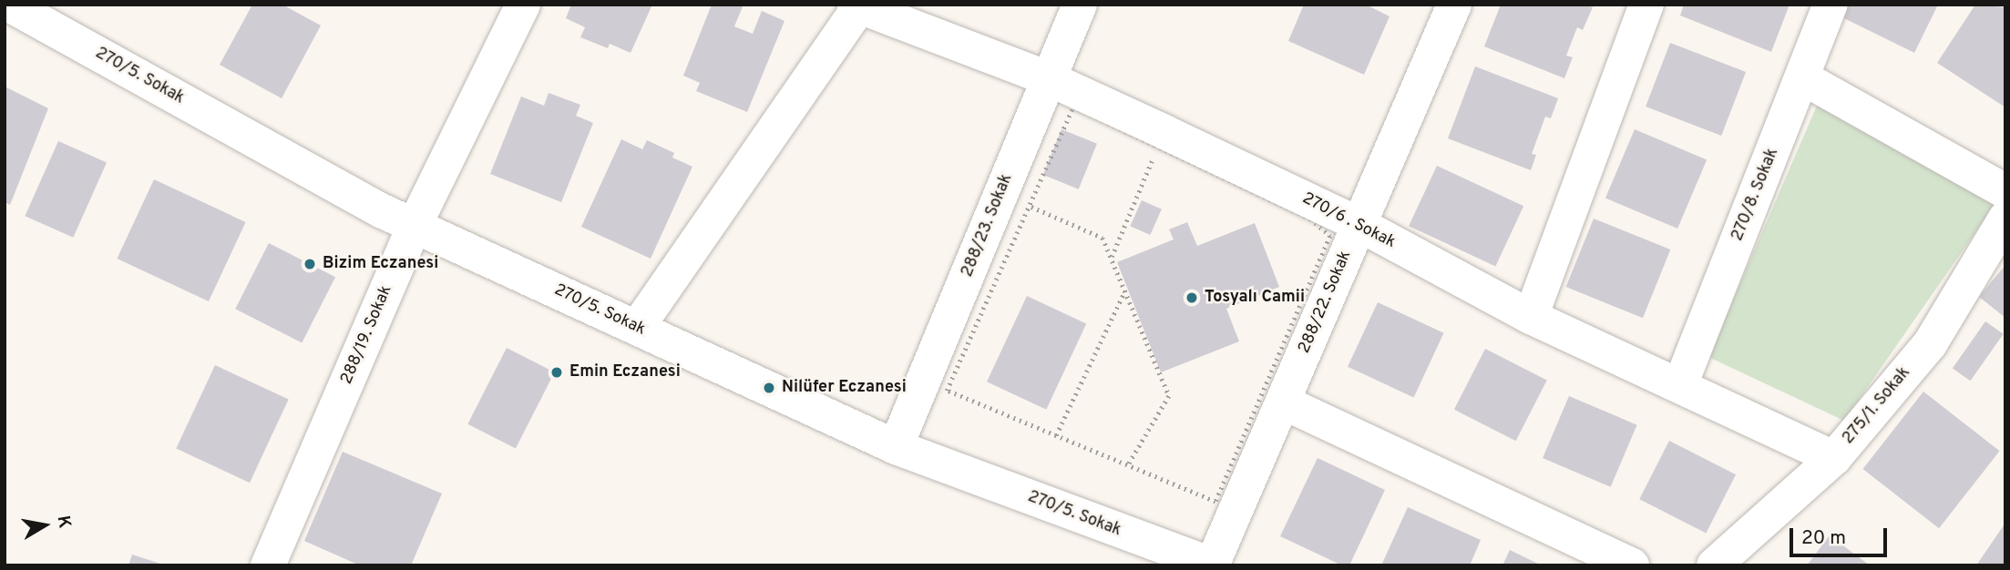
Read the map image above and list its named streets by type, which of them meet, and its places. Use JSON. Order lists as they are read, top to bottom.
{
  "streets": {
    "street": [
      "270/5. Sokak",
      "270/8. Sokak",
      "270/6 . Sokak",
      "288/23. Sokak",
      "288/22. Sokak",
      "288/19. Sokak",
      "275/1. Sokak"
    ]
  },
  "crossings": [
    ["270/5. Sokak", "288/23. Sokak"],
    ["270/5. Sokak", "288/22. Sokak"],
    ["270/5. Sokak", "288/19. Sokak"],
    ["270/8. Sokak", "270/6 . Sokak"],
    ["270/6 . Sokak", "288/23. Sokak"],
    ["270/6 . Sokak", "288/22. Sokak"],
    ["270/6 . Sokak", "275/1. Sokak"]
  ],
  "places": [
    "Bizim Eczanesi",
    "Tosyalı Camii",
    "Emin Eczanesi",
    "Nilüfer Eczanesi"
  ],
  "scale_bar": "20 m",
  "north": "right"
}
